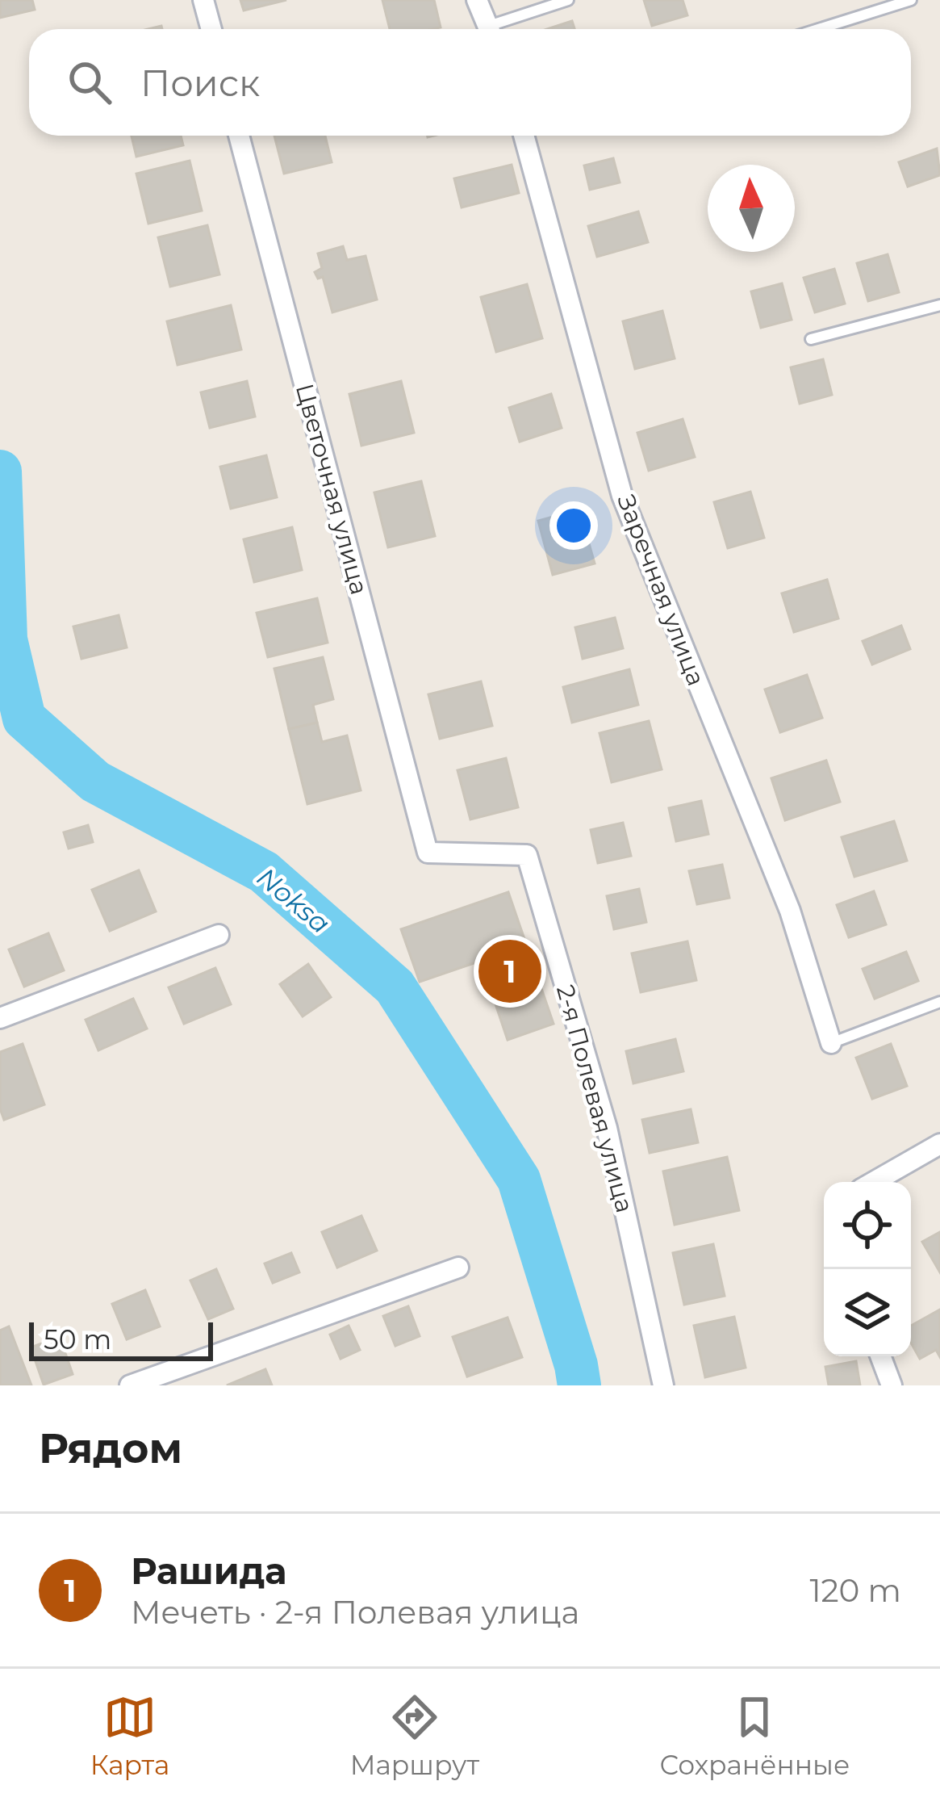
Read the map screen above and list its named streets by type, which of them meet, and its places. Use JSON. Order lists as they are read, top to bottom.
{
  "streets": {
    "street": ["Цветочная улица", "Заречная улица", "2-я Полевая улица"]
  },
  "crossings": [
    ["Цветочная улица", "2-я Полевая улица"]
  ],
  "water": ["Noksa"],
  "scale_bar": "50 m",
  "north": "top",
  "page": {
    "search": "Поиск",
    "pins": "1",
    "scale": "50 m",
    "heading": "Рядом",
    "list": [
      {
        "mark": "1",
        "name": "Рашида",
        "note": "Мечеть · 2-я Полевая улица",
        "value": "120 m"
      }
    ],
    "nav": ["Карта", "Маршрут", "Сохранённые"]
  }
}
